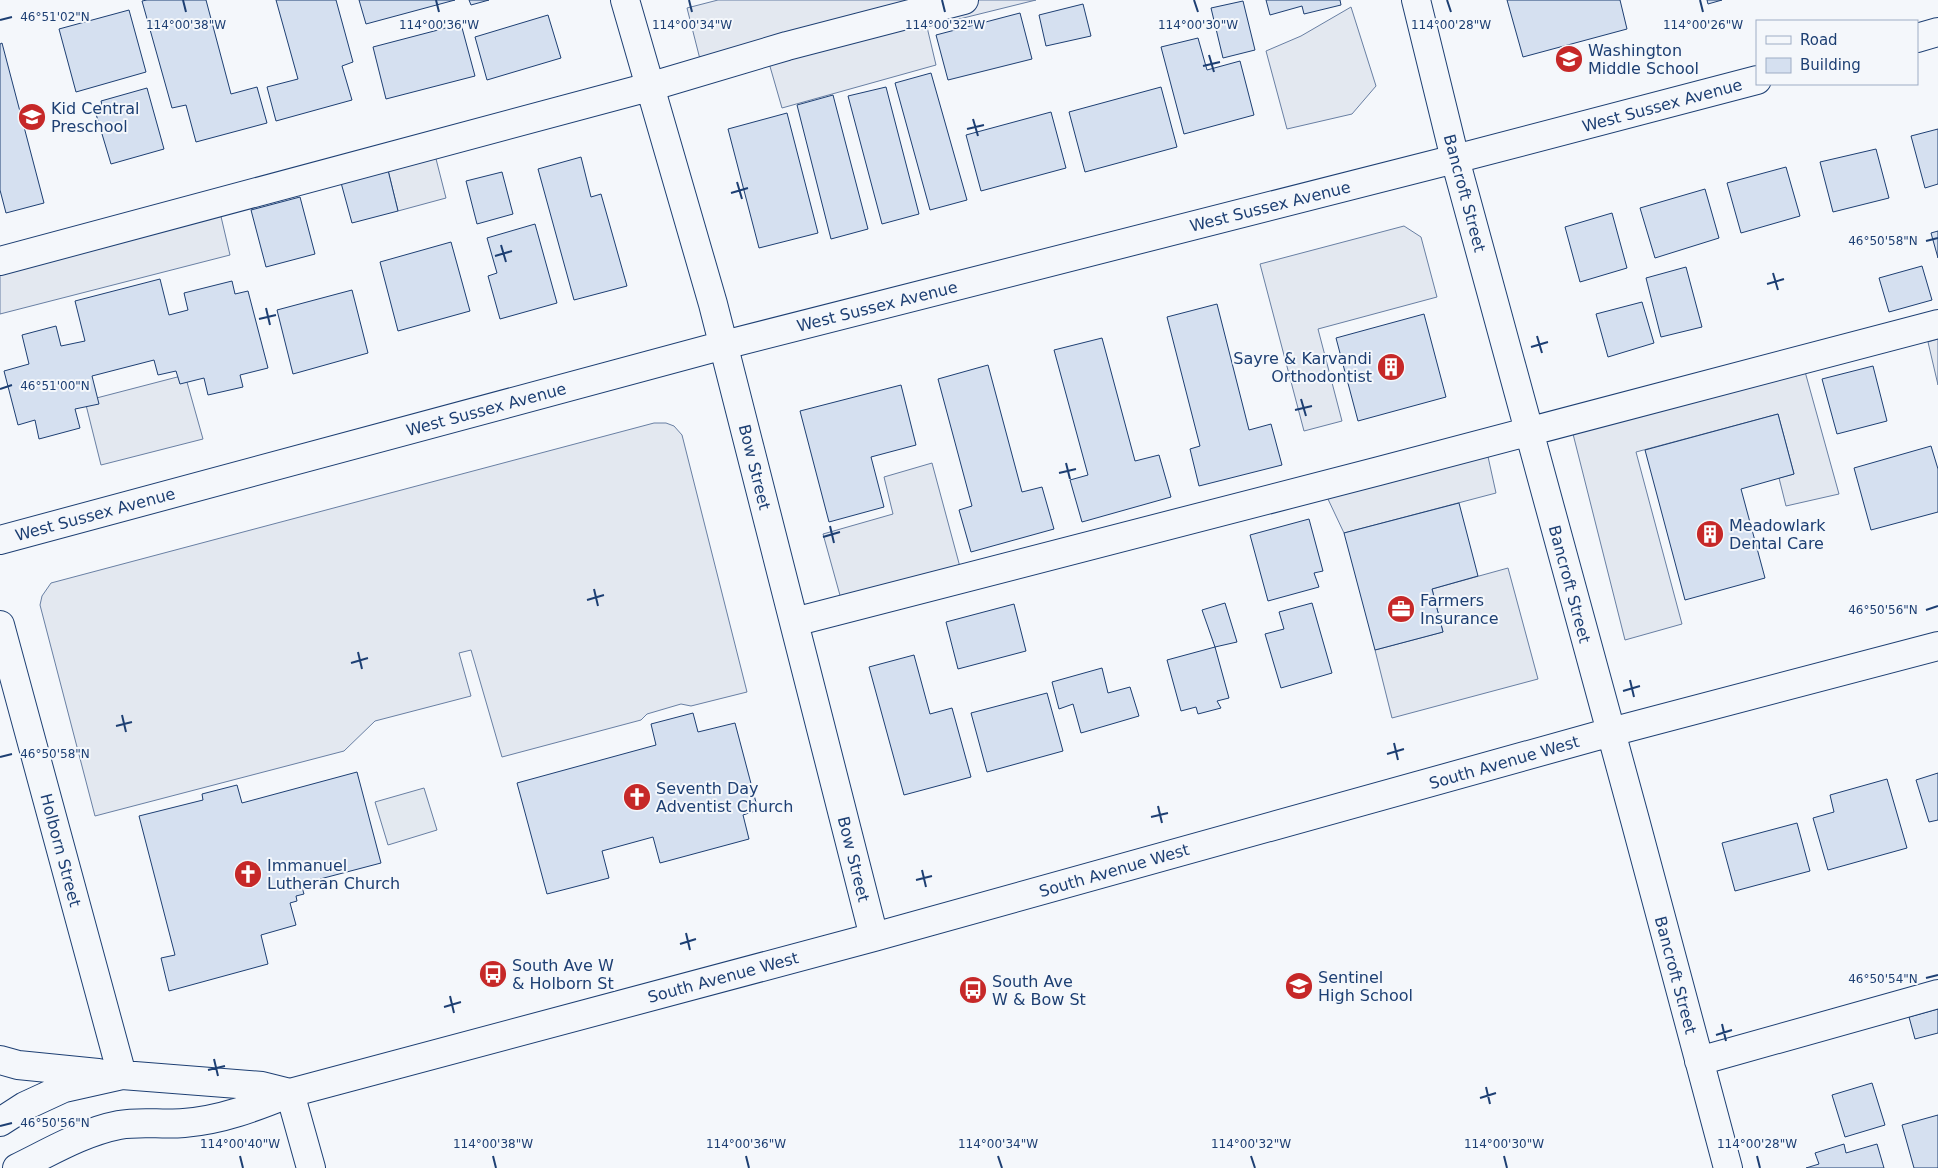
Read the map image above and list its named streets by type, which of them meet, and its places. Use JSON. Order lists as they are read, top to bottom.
{
  "streets": {
    "street": [
      "West Sussex Avenue",
      "Bancroft Street",
      "Bow Street",
      "South Avenue West",
      "Holborn Street"
    ]
  },
  "crossings": [
    ["West Sussex Avenue", "Bancroft Street"],
    ["West Sussex Avenue", "Bow Street"],
    ["Bancroft Street", "South Avenue West"],
    ["Bow Street", "South Avenue West"],
    ["South Avenue West", "Holborn Street"]
  ],
  "places": {
    "school or university": ["Washington Middle School", "Kid Central Preschool", "Sentinel High School"],
    "building": ["Sayre & Karvandi Orthodontist", "Meadowlark Dental Care"],
    "office": ["Farmers Insurance"],
    "church": ["Seventh Day Adventist Church", "Immanuel Lutheran Church"],
    "bus stop": ["South Ave W & Holborn St", "South Ave W & Bow St"]
  },
  "legend": ["Road", "Building"],
  "coordinates": [
    "46°51'02\"N",
    "114°00'38\"W",
    "114°00'36\"W",
    "114°00'34\"W",
    "114°00'32\"W",
    "114°00'30\"W",
    "114°00'28\"W",
    "114°00'26\"W",
    "46°50'58\"N",
    "46°51'00\"N",
    "46°50'56\"N",
    "46°50'54\"N",
    "114°00'40\"W"
  ]
}
